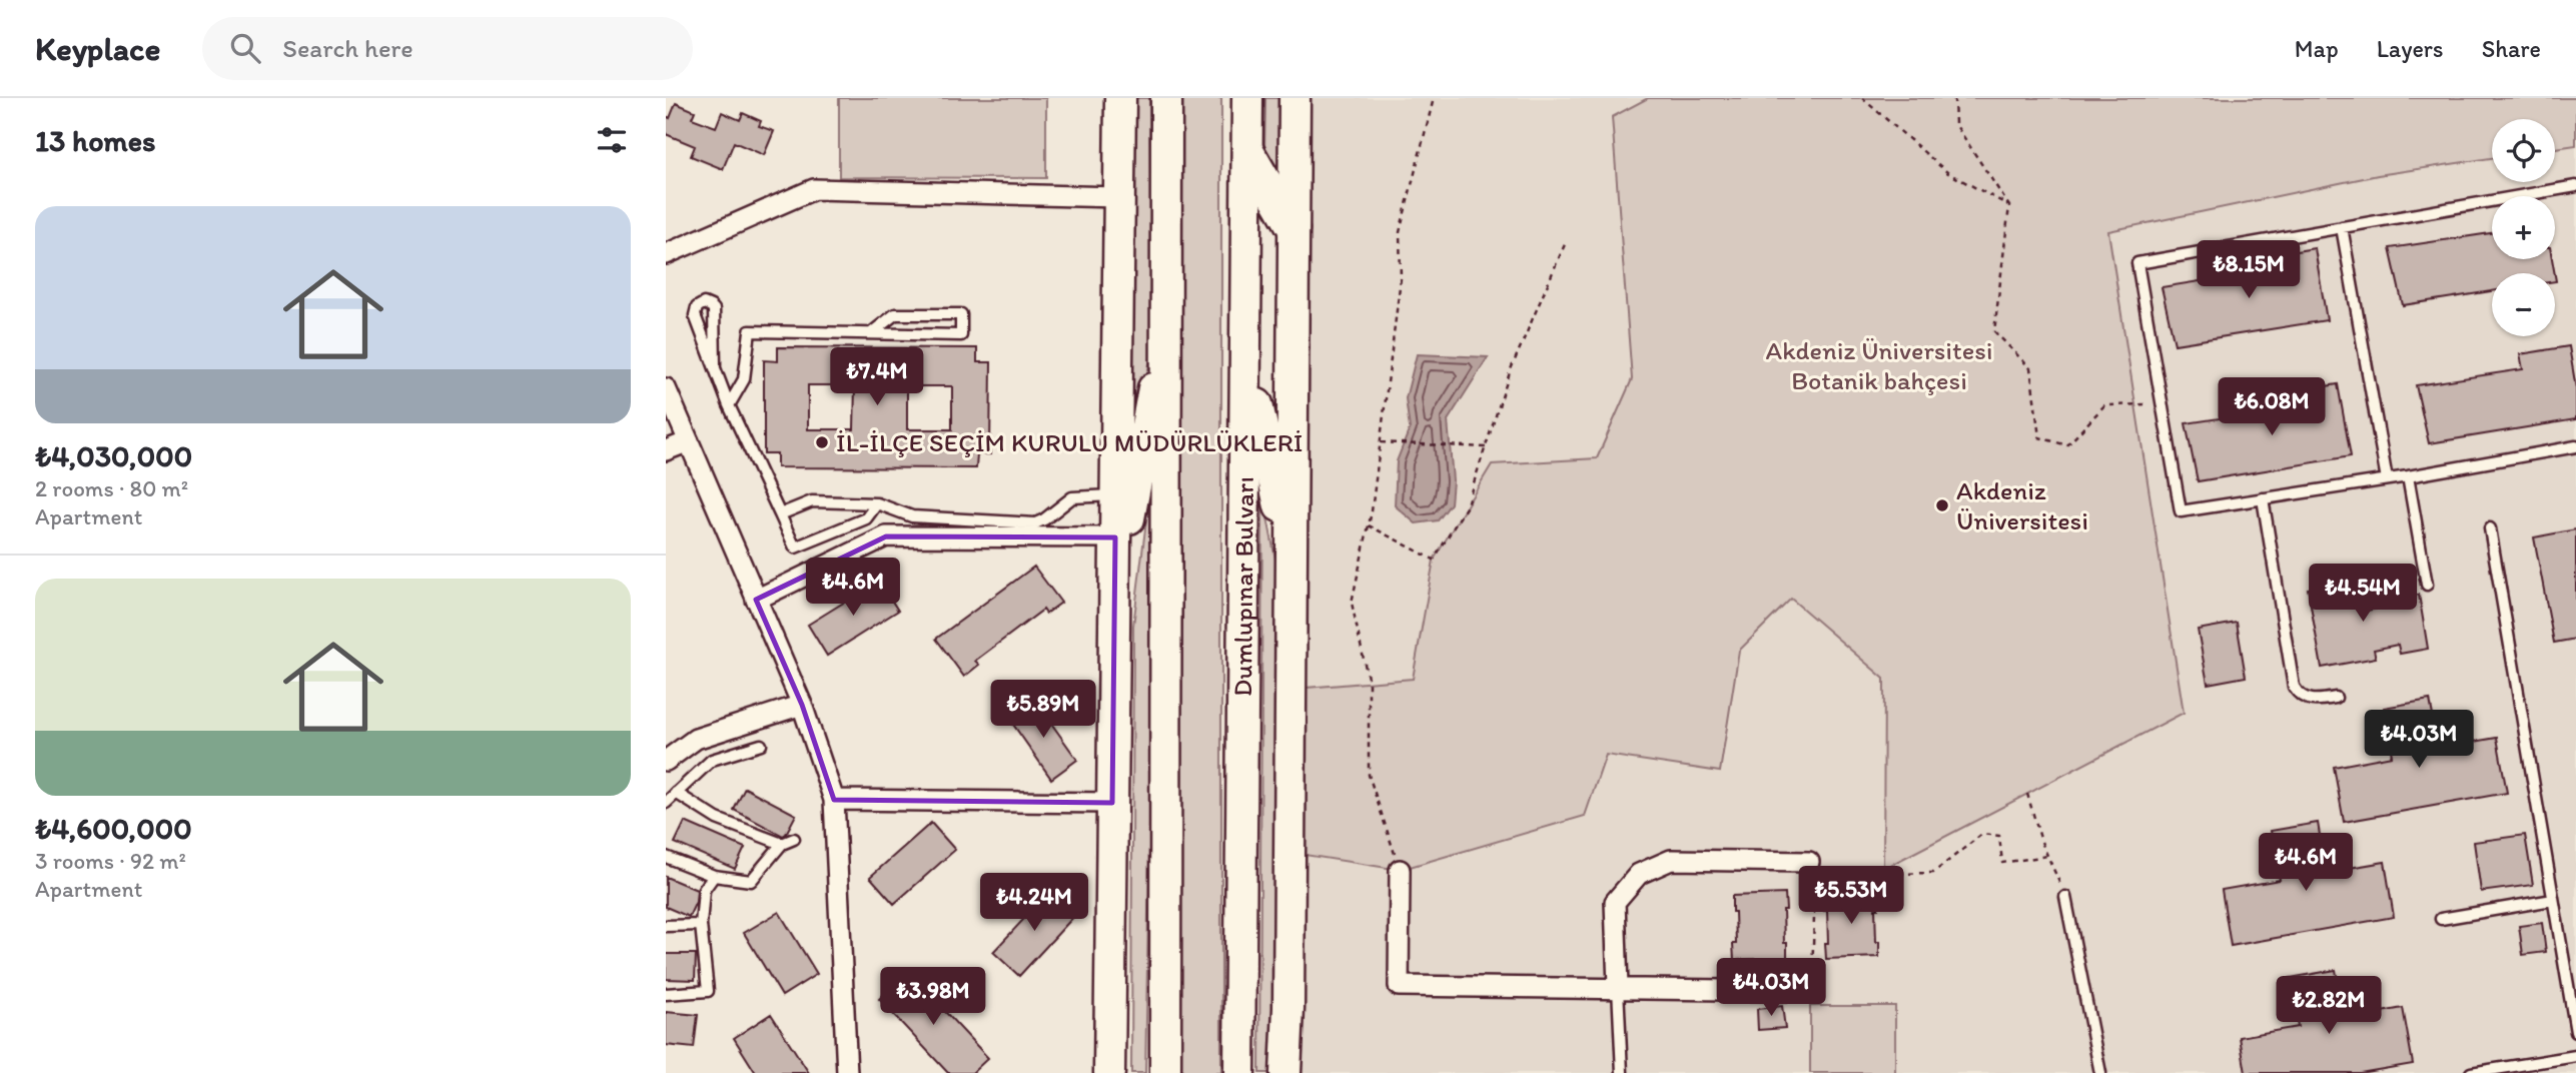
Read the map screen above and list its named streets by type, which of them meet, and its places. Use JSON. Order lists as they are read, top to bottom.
{
  "streets": {
    "main road": ["Dumlupınar Bulvarı"]
  },
  "parks": ["Akdeniz Üniversitesi Botanik bahçesi"],
  "places": ["İL-İLÇE SEÇİM KURULU MÜDÜRLÜKLERİ", "Akdeniz Üniversitesi"],
  "page": {
    "header": "Keyplace",
    "search": "Search here",
    "nav": ["Map", "Layers", "Share"],
    "heading": "13 homes",
    "map_buttons": ["+", "−"],
    "list": [
      {
        "name": "₺4,030,000",
        "note": "2 rooms · 80 m² · Apartment"
      },
      {
        "name": "₺4,600,000",
        "note": "3 rooms · 92 m² · Apartment"
      }
    ],
    "price": [
      "₺8.15M",
      "₺7.4M",
      "₺6.08M",
      "₺4.6M",
      "₺4.54M",
      "₺5.89M",
      "₺4.03M",
      "₺4.6M",
      "₺5.53M",
      "₺4.24M",
      "₺4.03M",
      "₺3.98M",
      "₺2.82M"
    ]
  }
}
